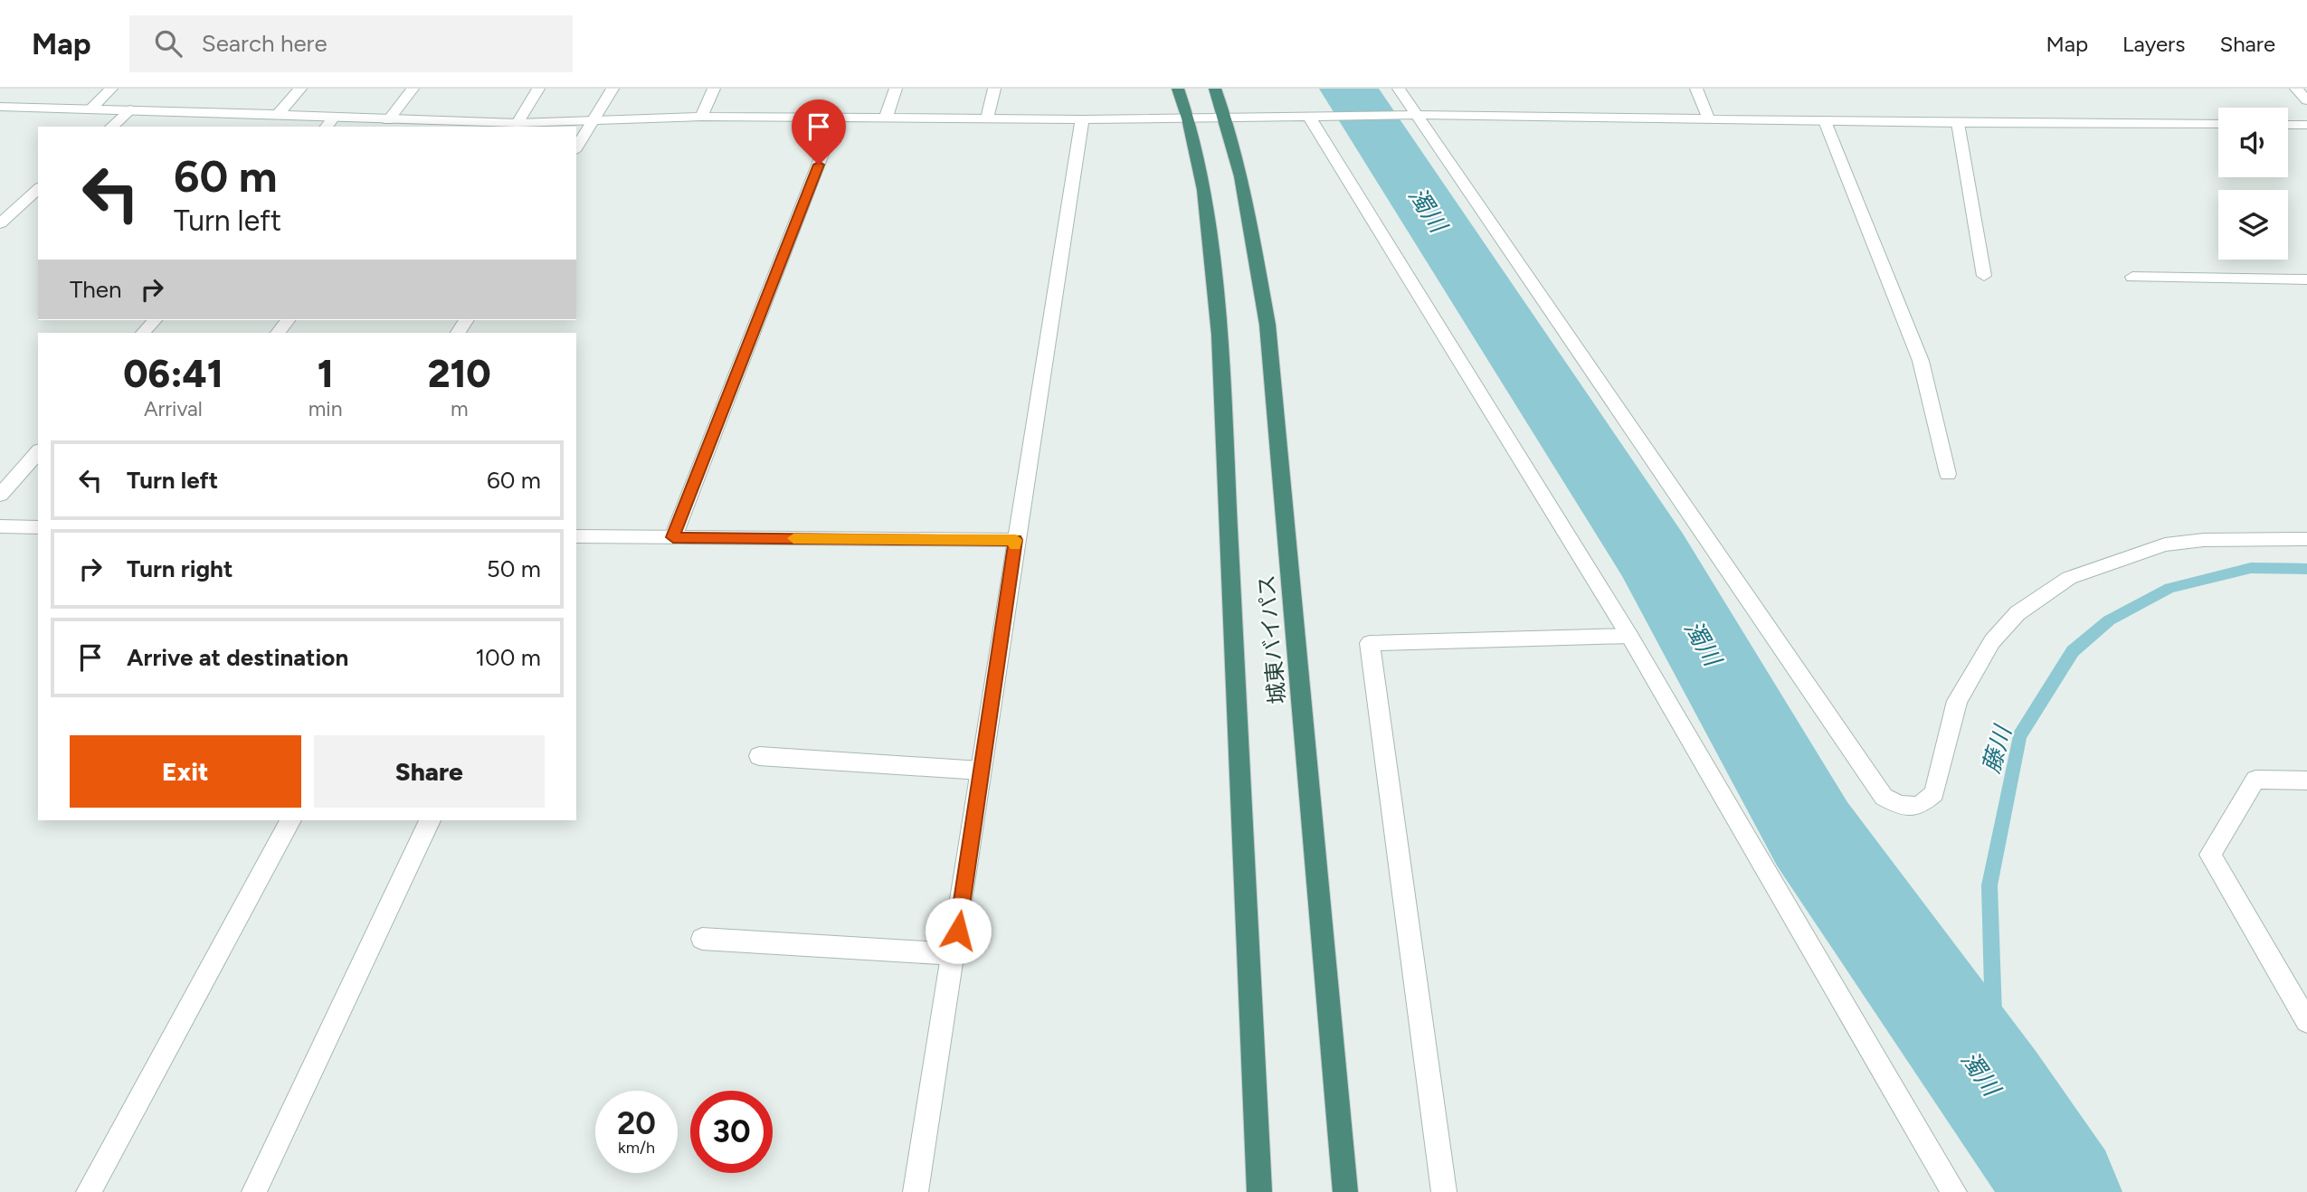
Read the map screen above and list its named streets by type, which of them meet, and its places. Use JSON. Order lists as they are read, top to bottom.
{
  "streets": {
    "highway": ["城東バイパス"]
  },
  "water": ["濁川", "藤川"],
  "page": {
    "header": "Map",
    "search": "Search here",
    "nav": ["Map", "Layers", "Share"],
    "turn": ["60 m", "Turn left"],
    "then": "Then",
    "eta": [
      "06:41",
      "Arrival",
      "1",
      "min",
      "210",
      "m"
    ],
    "list": [
      {
        "name": "Turn left",
        "value": "60 m"
      },
      {
        "name": "Turn right",
        "value": "50 m"
      },
      {
        "name": "Arrive at destination",
        "value": "100 m"
      }
    ],
    "buttons": ["Exit", "Share"],
    "speed": "20 km/h",
    "limit": "30"
  }
}
